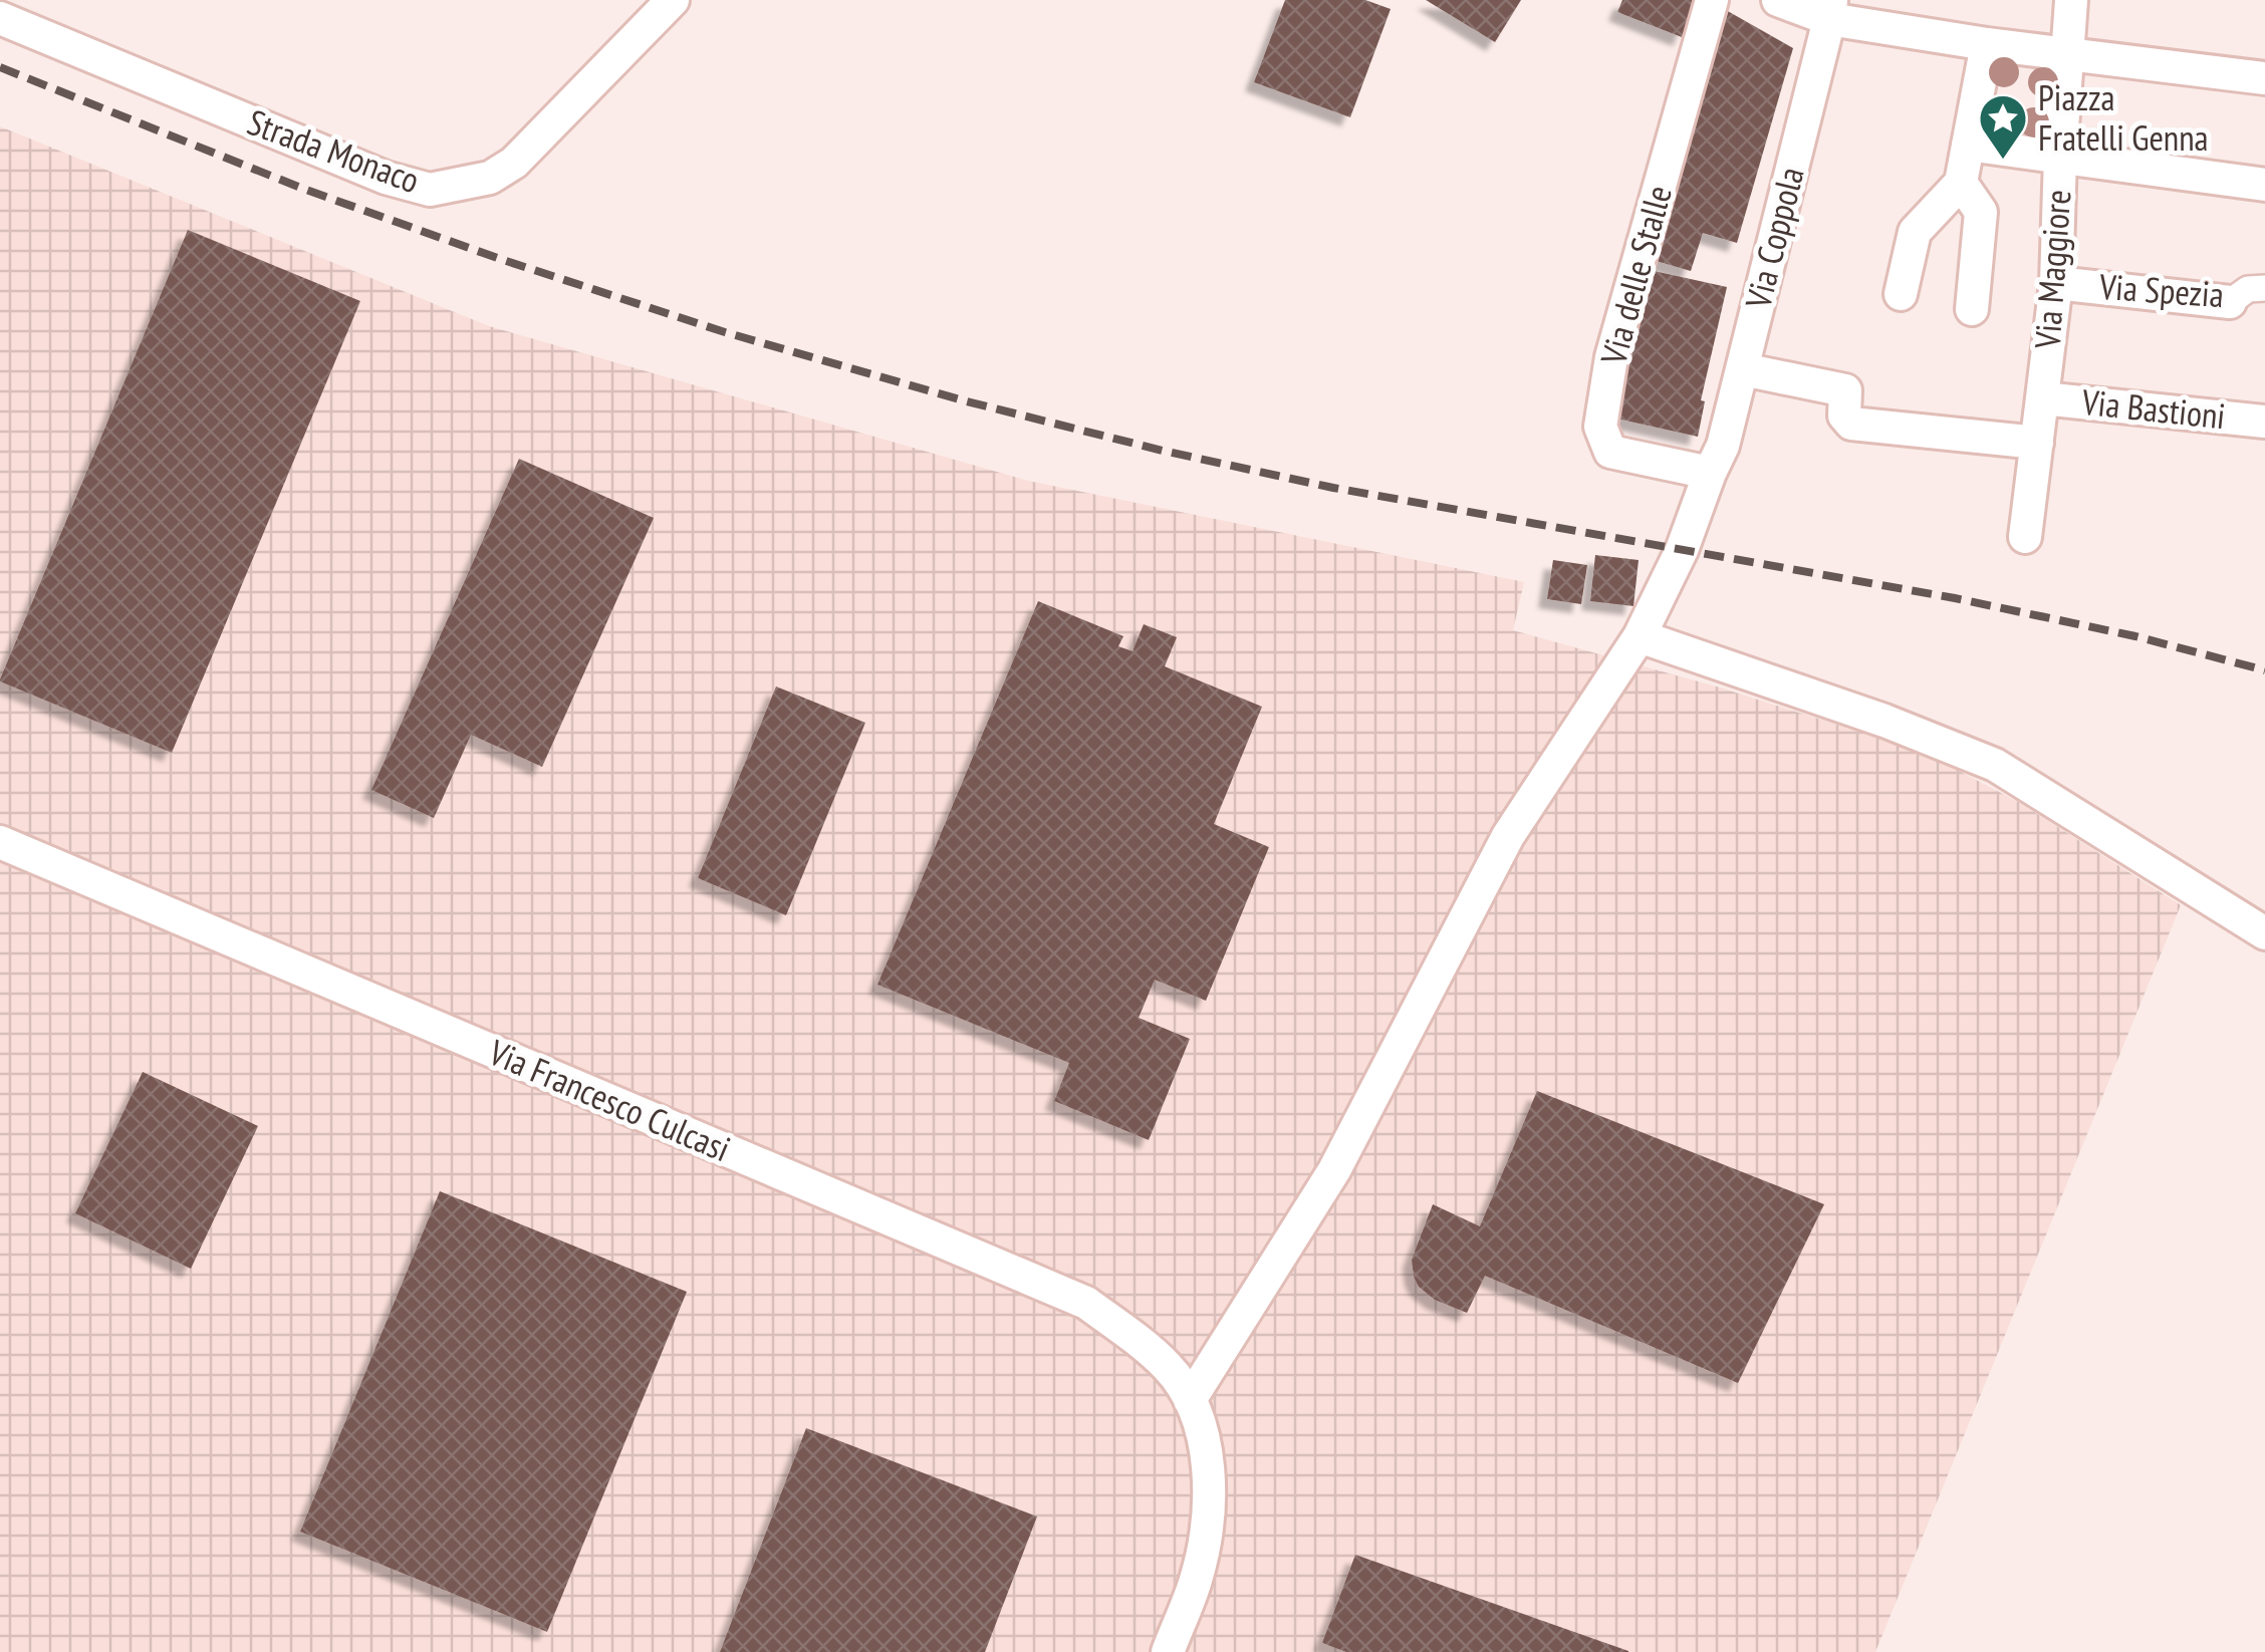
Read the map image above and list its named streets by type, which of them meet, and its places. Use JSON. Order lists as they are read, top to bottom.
{
  "streets": {
    "street": [
      "Strada Monaco",
      "Via Coppola",
      "Via Maggiore",
      "Via delle Stalle",
      "Via Spezia",
      "Via Bastioni",
      "Via Francesco Culcasi"
    ]
  },
  "crossings": [
    ["Via Coppola", "Via delle Stalle"],
    ["Via Coppola", "Via Francesco Culcasi"],
    ["Via Maggiore", "Via Spezia"],
    ["Via Maggiore", "Via Bastioni"]
  ],
  "places": {
    "place": ["Piazza Fratelli Genna"]
  }
}
